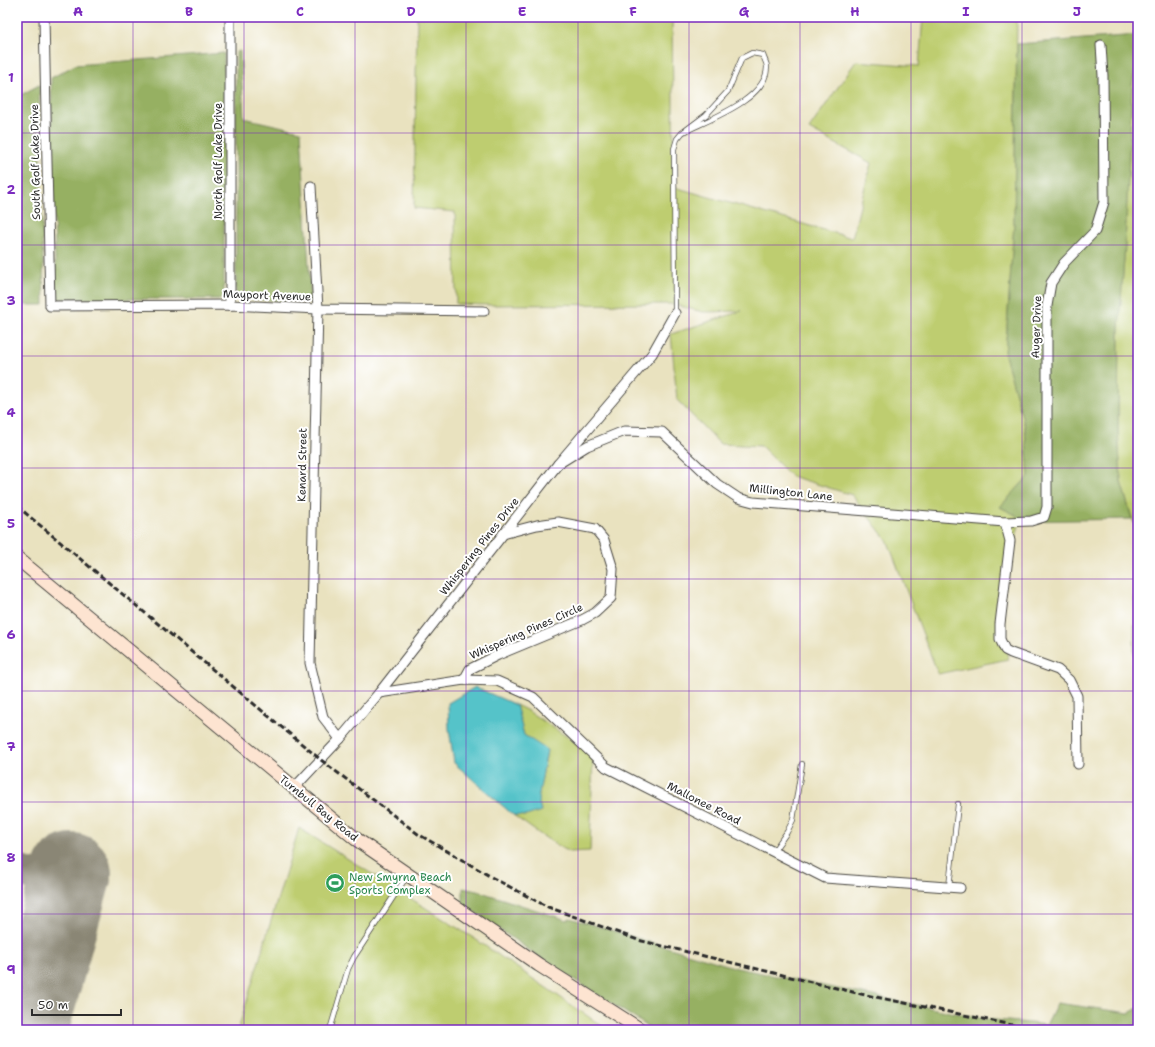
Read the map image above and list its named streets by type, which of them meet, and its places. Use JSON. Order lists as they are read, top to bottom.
{
  "streets": {
    "street": [
      "North Golf Lake Drive",
      "South Golf Lake Drive",
      "Mayport Avenue",
      "Auger Drive",
      "Kenard Street",
      "Millington Lane",
      "Whispering Pines Drive",
      "Whispering Pines Circle",
      "Mallonee Road",
      "Turnbull Bay Road"
    ]
  },
  "crossings": [
    ["North Golf Lake Drive", "Mayport Avenue"],
    ["South Golf Lake Drive", "Mayport Avenue"],
    ["Mayport Avenue", "Kenard Street"],
    ["Auger Drive", "Millington Lane"],
    ["Kenard Street", "Whispering Pines Drive"],
    ["Millington Lane", "Whispering Pines Drive"],
    ["Whispering Pines Drive", "Whispering Pines Circle"],
    ["Whispering Pines Drive", "Turnbull Bay Road"],
    ["Whispering Pines Circle", "Mallonee Road"]
  ],
  "places": {
    "sports": ["New Smyrna Beach Sports Complex"]
  },
  "scale_bar": "50 m",
  "grid": {
    "columns": [
      "A",
      "B",
      "C",
      "D",
      "E",
      "F",
      "G",
      "H",
      "I",
      "J"
    ],
    "rows": [
      "1",
      "2",
      "3",
      "4",
      "5",
      "6",
      "7",
      "8",
      "9"
    ]
  }
}
